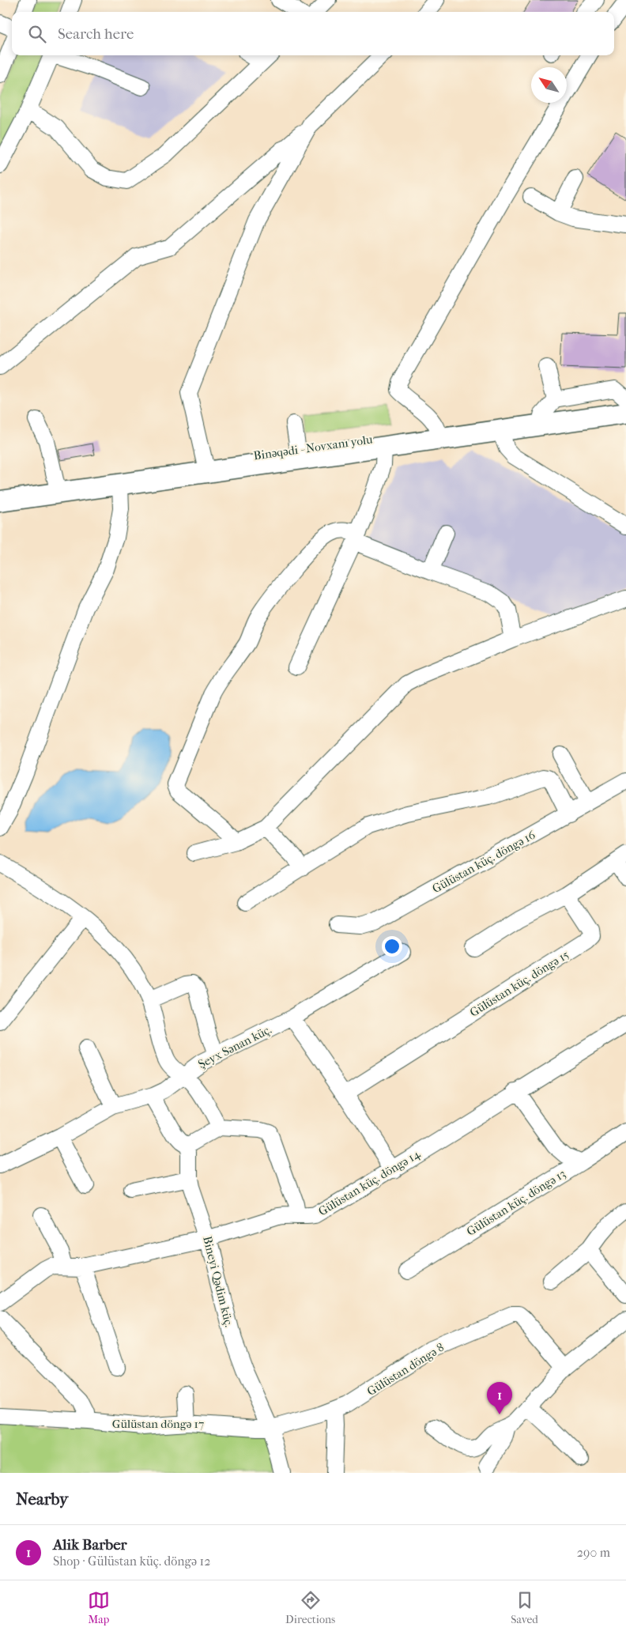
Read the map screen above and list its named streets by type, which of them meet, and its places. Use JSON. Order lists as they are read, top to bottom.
{
  "streets": {
    "main road": ["Binəqədi - Novxanı yolu"],
    "street": [
      "Gülüstan küç. döngə 16",
      "Gülüstan küç. döngə 15",
      "Şeyx Sənan küç.",
      "Gülüstan küç. döngə 14",
      "Gülüstan küç. döngə 13",
      "Bineyi Qədim küç.",
      "Gülüstan döngə 8",
      "Gülüstan döngə 17"
    ]
  },
  "crossings": [
    ["Gülüstan küç. döngə 14", "Bineyi Qədim küç."],
    ["Bineyi Qədim küç.", "Gülüstan döngə 8"],
    ["Bineyi Qədim küç.", "Gülüstan döngə 17"],
    ["Gülüstan döngə 8", "Gülüstan döngə 17"]
  ],
  "north": "top left",
  "page": {
    "search": "Search here",
    "pins": "1",
    "heading": "Nearby",
    "list": [
      {
        "mark": "1",
        "name": "Alik Barber",
        "note": "Shop · Gülüstan küç. döngə 12",
        "value": "290 m"
      }
    ],
    "nav": ["Map", "Directions", "Saved"]
  }
}
